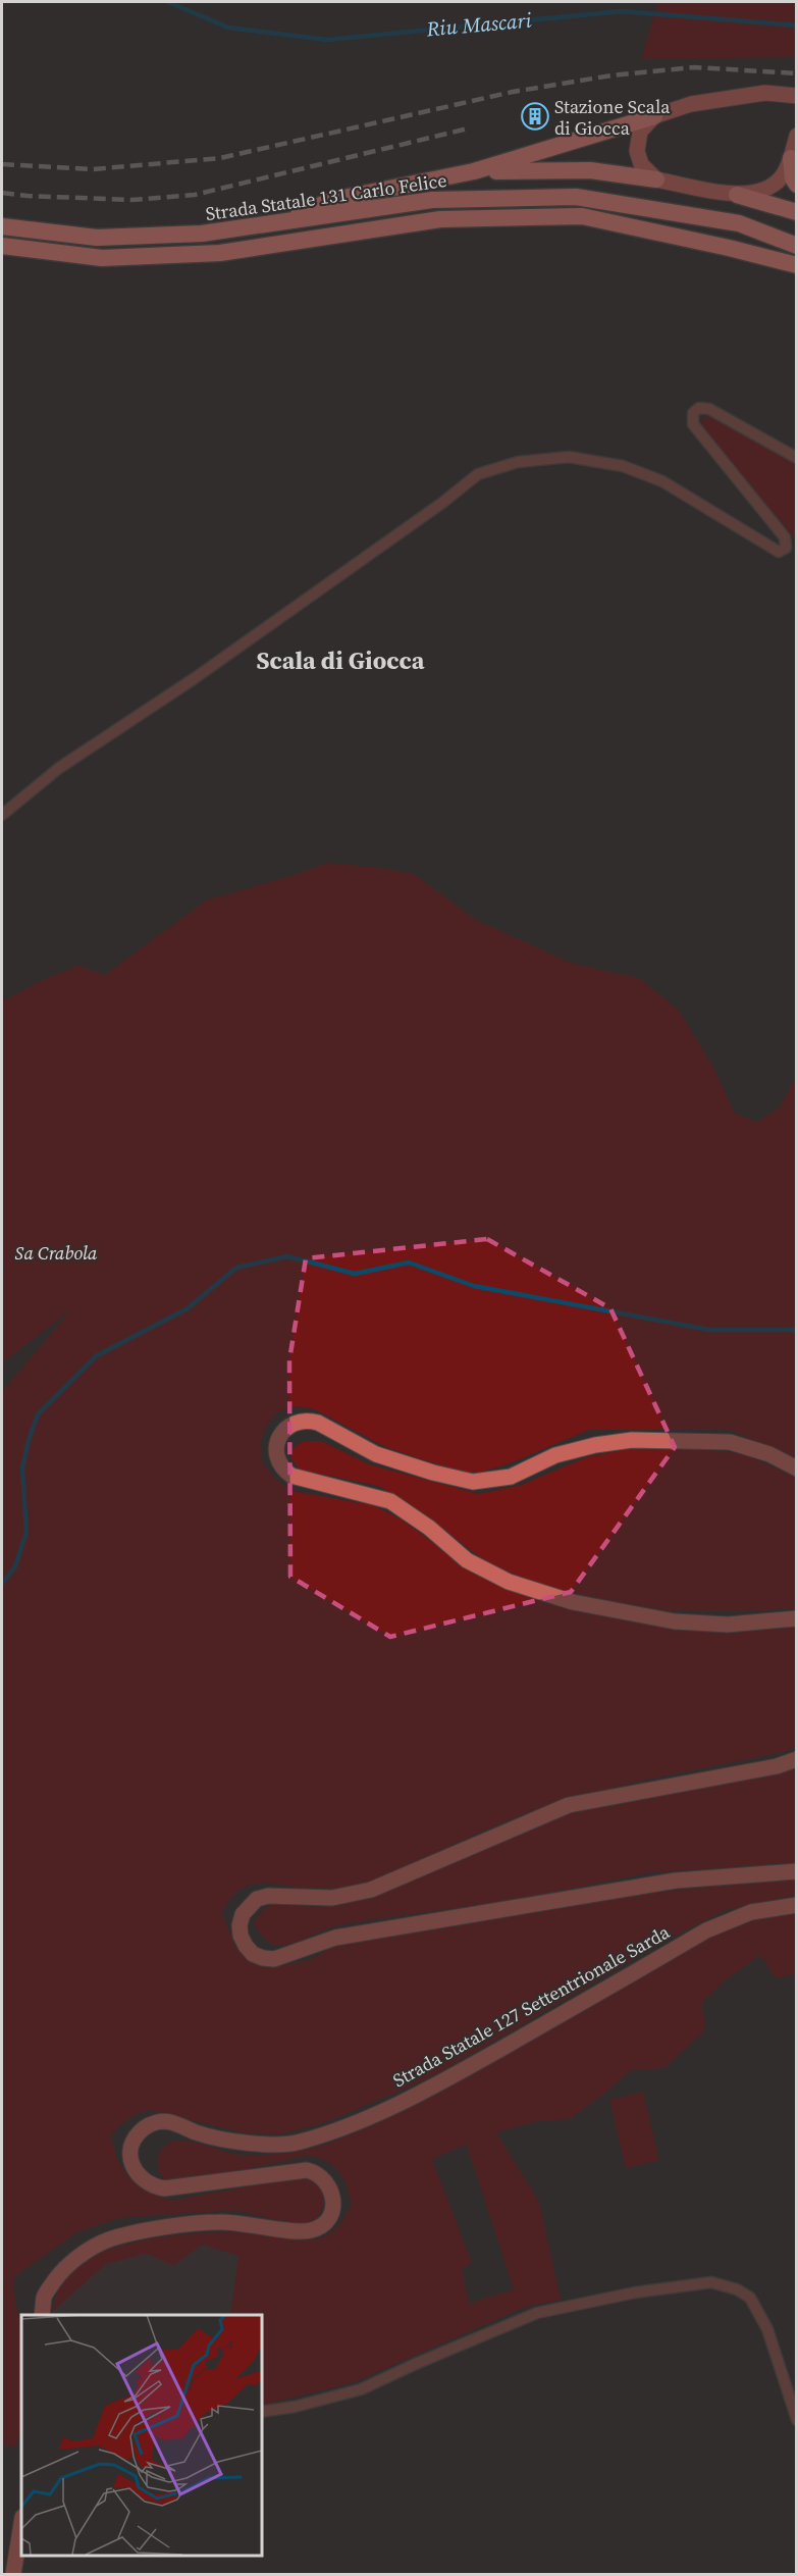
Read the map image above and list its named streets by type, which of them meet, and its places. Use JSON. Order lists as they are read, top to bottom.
{
  "streets": {
    "highway": ["Strada Statale 131 Carlo Felice"],
    "main road": ["Strada Statale 127 Settentrionale Sarda"]
  },
  "districts": ["Scala di Giocca"],
  "water": ["Riu Mascari"],
  "parks": ["Sa Crabola"],
  "places": {
    "building": ["Stazione Scala di Giocca"]
  }
}
